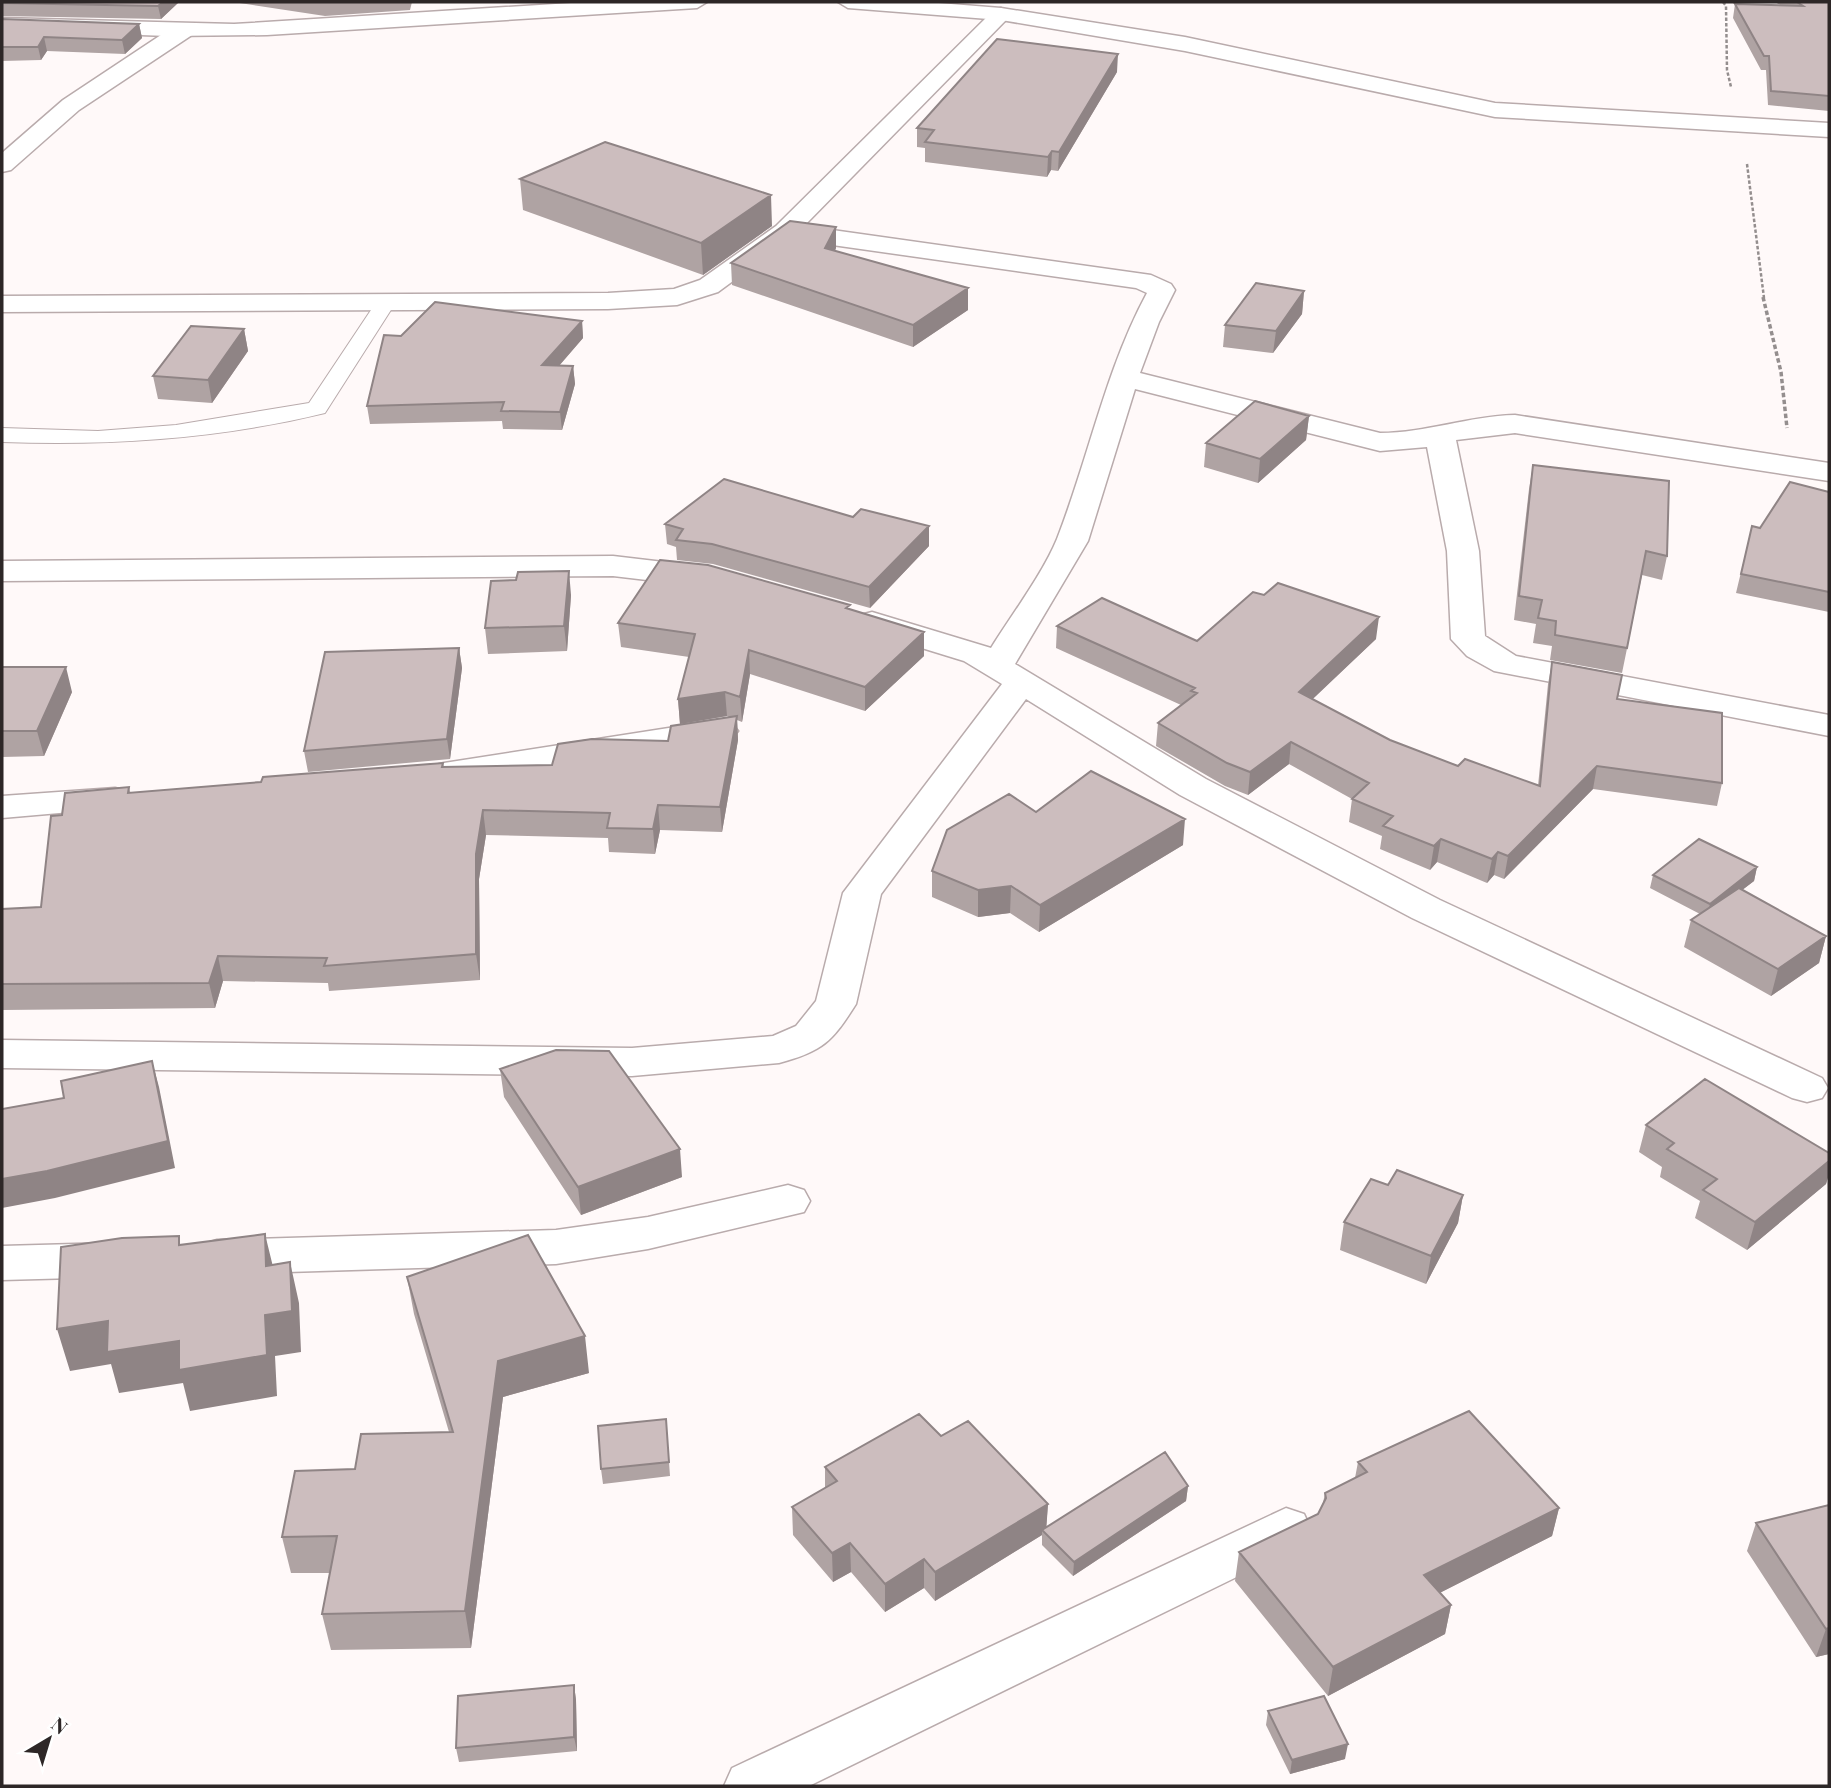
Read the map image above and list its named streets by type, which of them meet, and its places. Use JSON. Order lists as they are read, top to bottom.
{
  "north": "top right"
}
